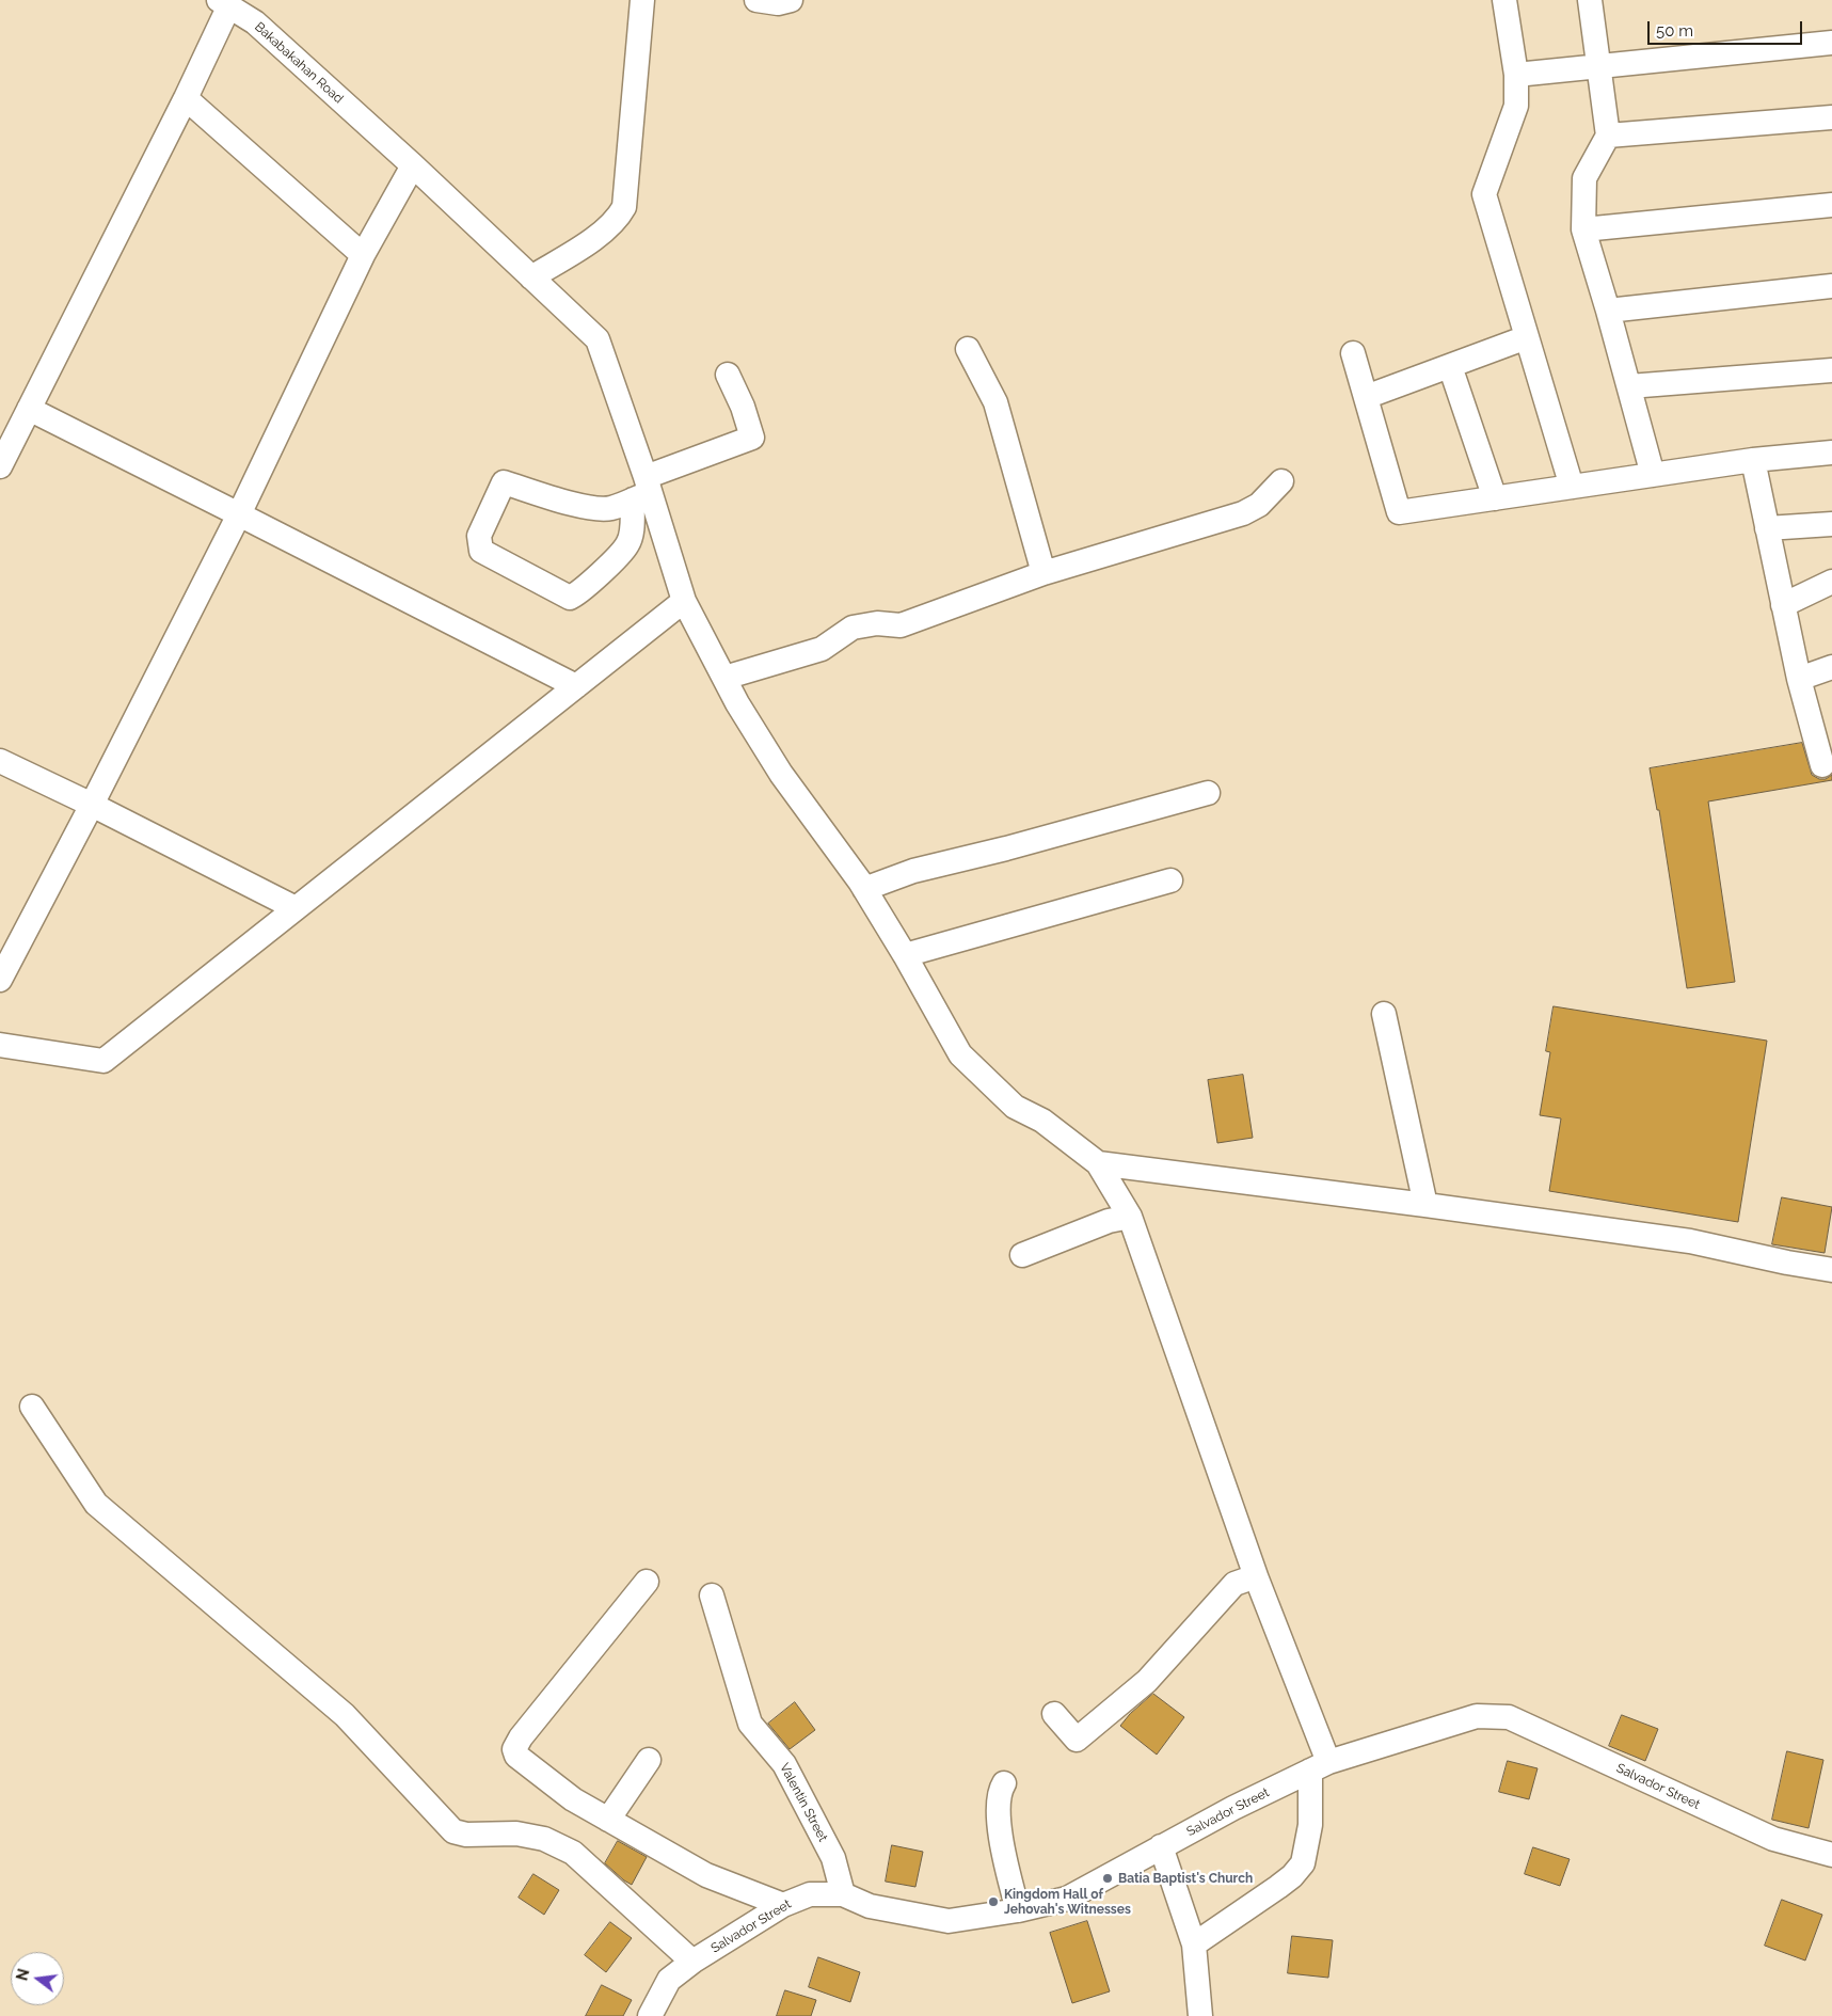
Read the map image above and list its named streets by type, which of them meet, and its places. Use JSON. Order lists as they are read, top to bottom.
{
  "streets": {
    "street": ["Bakabakahan Road", "Salvador Street", "Valentin Street"]
  },
  "crossings": [
    ["Salvador Street", "Valentin Street"]
  ],
  "places": ["Batia Baptist's Church", "Kingdom Hall of Jehovah's Witnesses"],
  "scale_bar": "50 m",
  "north": "left"
}
